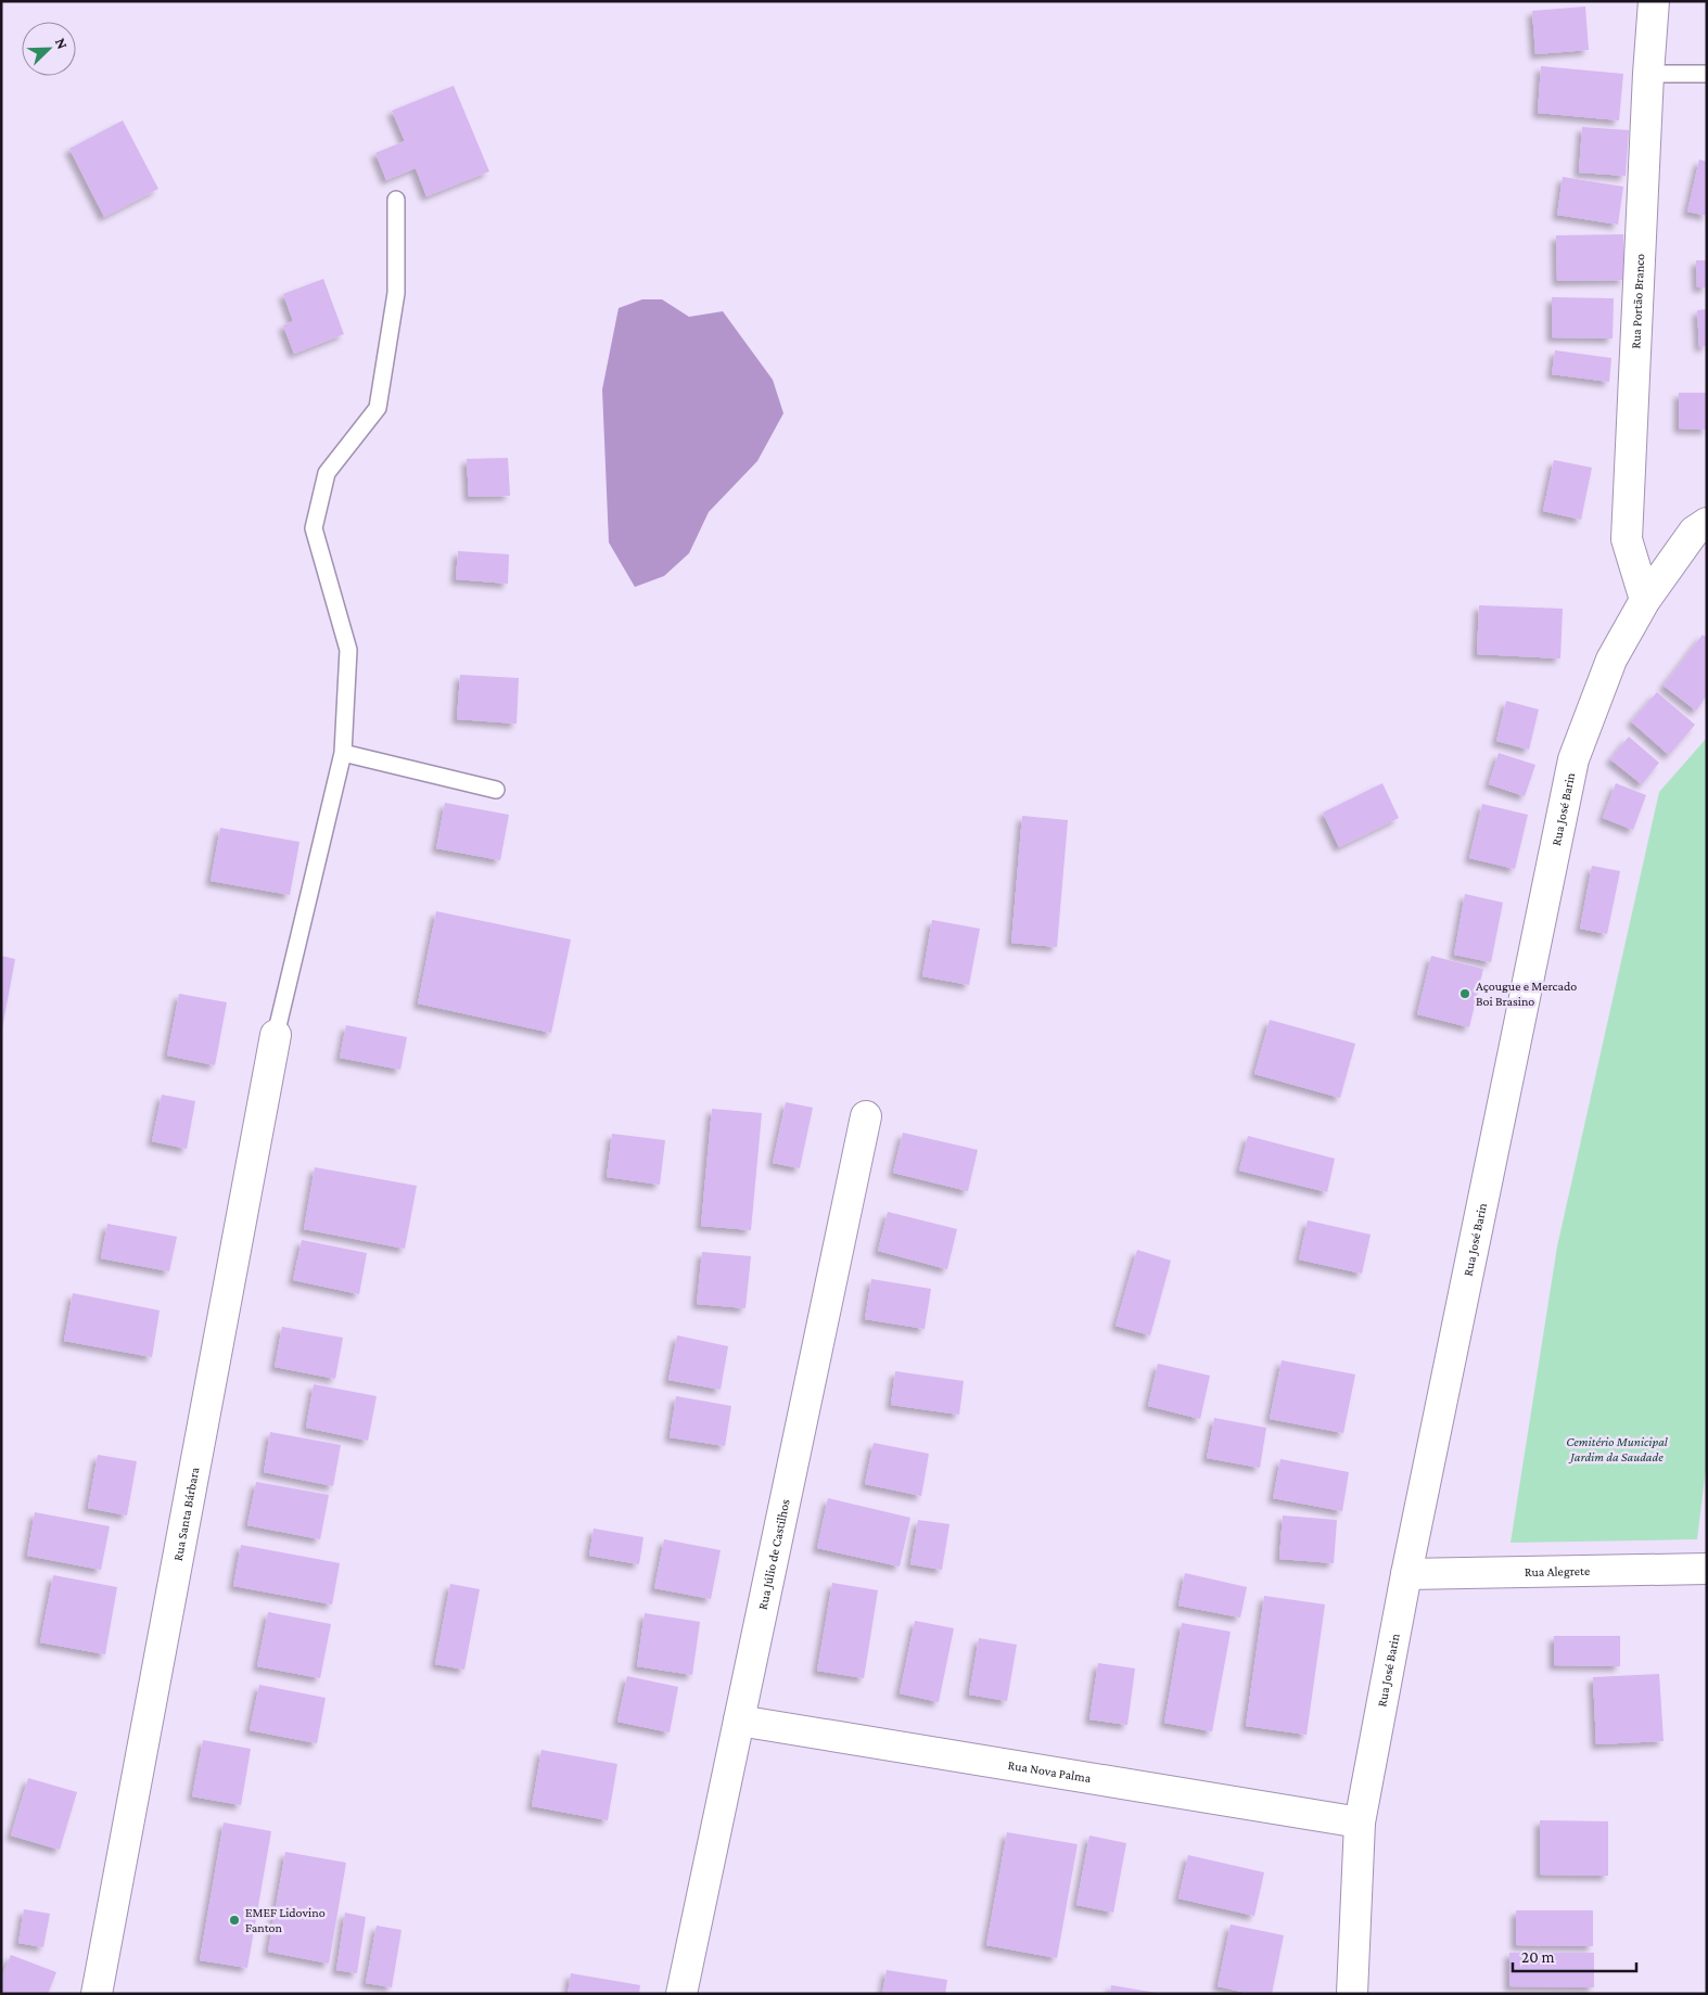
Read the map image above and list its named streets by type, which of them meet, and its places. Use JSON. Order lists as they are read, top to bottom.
{
  "streets": {
    "street": [
      "Rua Portão Branco",
      "Rua José Barin",
      "Rua Santa Bárbara",
      "Rua Júlio de Castilhos",
      "Rua Alegrete",
      "Rua Nova Palma"
    ]
  },
  "crossings": [
    ["Rua Portão Branco", "Rua José Barin"],
    ["Rua José Barin", "Rua Alegrete"],
    ["Rua José Barin", "Rua Nova Palma"],
    ["Rua Júlio de Castilhos", "Rua Nova Palma"]
  ],
  "parks": ["Cemitério Municipal Jardim da Saudade"],
  "places": ["Açougue e Mercado Boi Brasino", "EMEF Lidovino Fanton"],
  "scale_bar": "20 m",
  "north": "top right"
}
